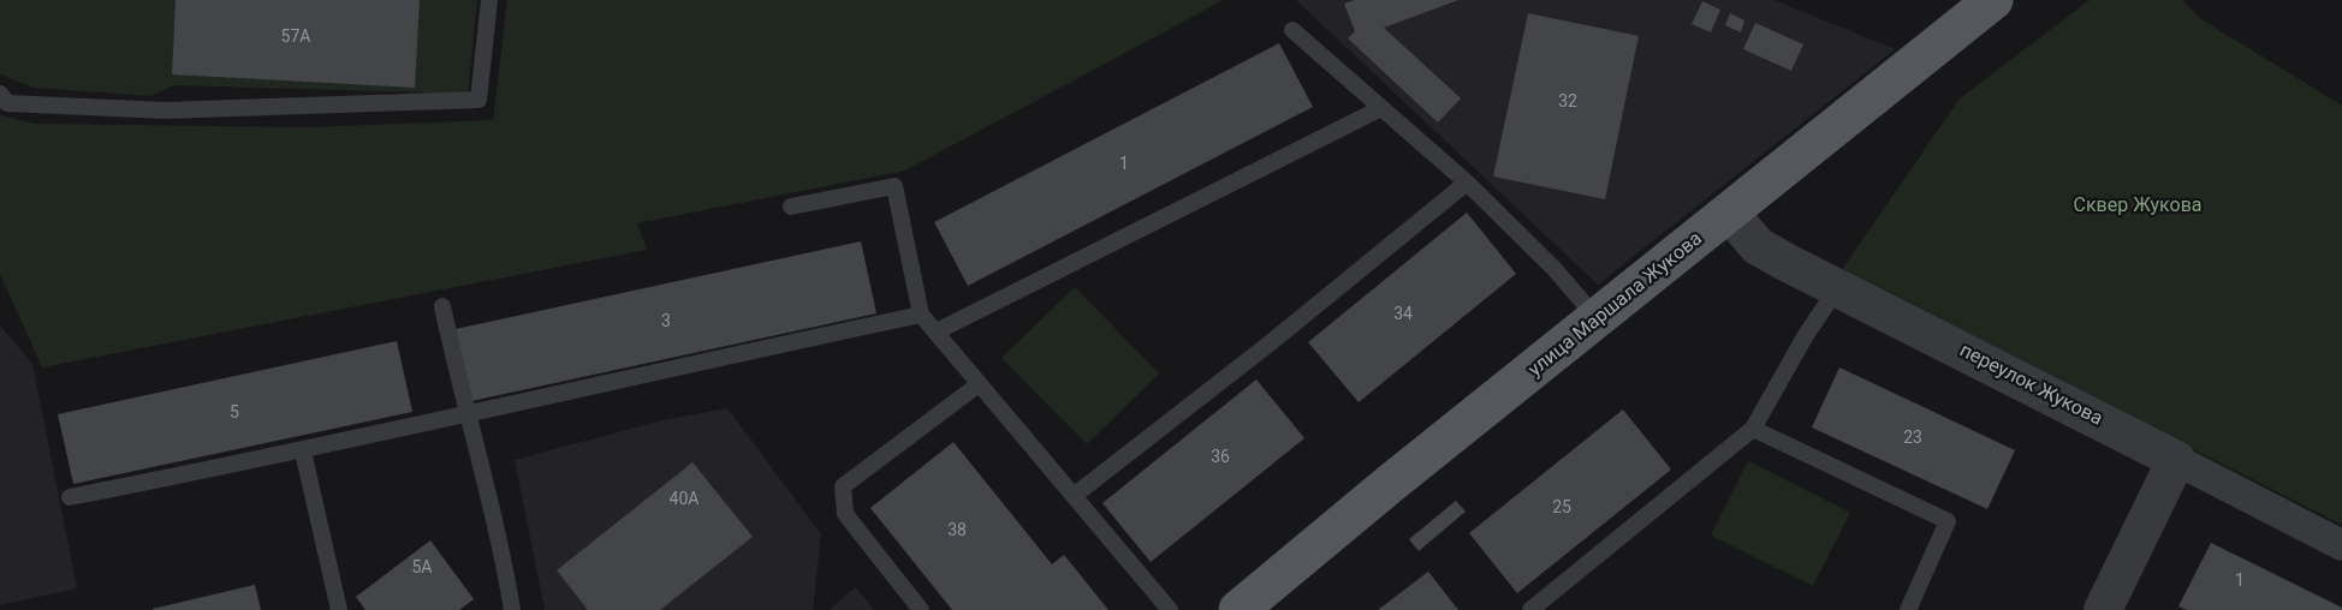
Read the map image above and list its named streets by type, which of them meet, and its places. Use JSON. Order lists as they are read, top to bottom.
{
  "streets": {
    "main road": ["улица Маршала Жукова"],
    "street": ["переулок Жукова"]
  },
  "crossings": [
    ["улица Маршала Жукова", "переулок Жукова"]
  ],
  "parks": ["Сквер Жукова"],
  "house_numbers": [
    "57А",
    "32",
    "1",
    "34",
    "3",
    "5",
    "23",
    "36",
    "40А",
    "25",
    "38",
    "5А",
    "1"
  ]
}
